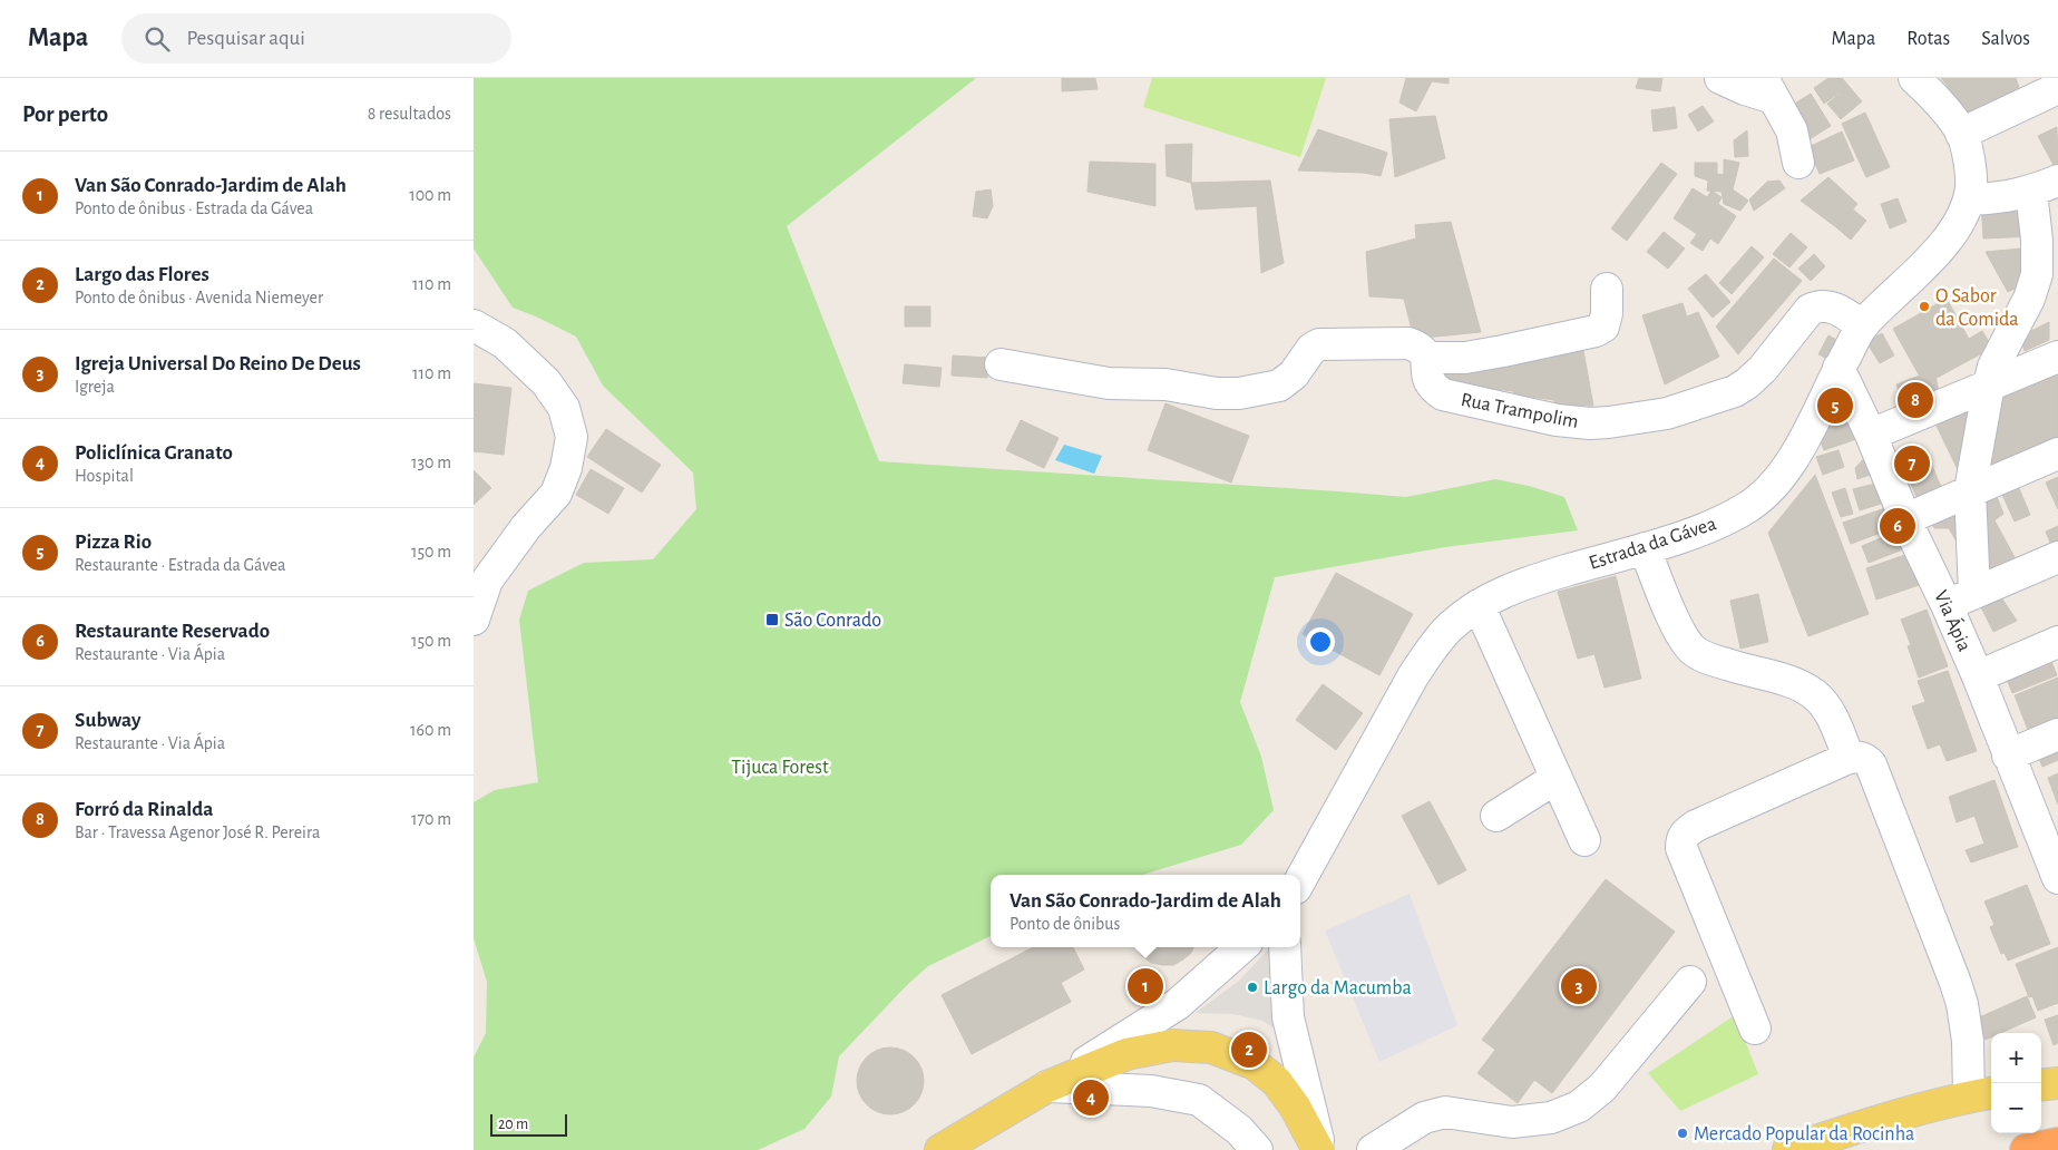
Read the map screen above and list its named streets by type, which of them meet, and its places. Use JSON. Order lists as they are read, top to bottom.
{
  "streets": {
    "street": ["Rua Trampolim", "Estrada da Gávea", "Via Ápia"]
  },
  "crossings": [
    ["Rua Trampolim", "Estrada da Gávea"],
    ["Estrada da Gávea", "Via Ápia"]
  ],
  "parks": ["Tijuca Forest"],
  "places": {
    "other": ["O Sabor da Comida", "Largo da Macumba", "Mercado Popular da Rocinha"],
    "transit": ["São Conrado"]
  },
  "scale_bar": "20 m",
  "page": {
    "header": "Mapa",
    "search": "Pesquisar aqui",
    "nav": ["Mapa", "Rotas", "Salvos"],
    "heading": ["Por perto", "8 resultados"],
    "list": [
      {
        "mark": "1",
        "name": "Van São Conrado-Jardim de Alah",
        "note": "Ponto de ônibus · Estrada da Gávea",
        "value": "100 m"
      },
      {
        "mark": "2",
        "name": "Largo das Flores",
        "note": "Ponto de ônibus · Avenida Niemeyer",
        "value": "110 m"
      },
      {
        "mark": "3",
        "name": "Igreja Universal Do Reino De Deus",
        "note": "Igreja",
        "value": "110 m"
      },
      {
        "mark": "4",
        "name": "Policlínica Granato",
        "note": "Hospital",
        "value": "130 m"
      },
      {
        "mark": "5",
        "name": "Pizza Rio",
        "note": "Restaurante · Estrada da Gávea",
        "value": "150 m"
      },
      {
        "mark": "6",
        "name": "Restaurante Reservado",
        "note": "Restaurante · Via Ápia",
        "value": "150 m"
      },
      {
        "mark": "7",
        "name": "Subway",
        "note": "Restaurante · Via Ápia",
        "value": "160 m"
      },
      {
        "mark": "8",
        "name": "Forró da Rinalda",
        "note": "Bar · Travessa Agenor José R. Pereira",
        "value": "170 m"
      }
    ],
    "pins": [
      "8",
      "5",
      "7",
      "6",
      "1",
      "3",
      "2",
      "4"
    ],
    "popup": ["Van São Conrado-Jardim de Alah", "Ponto de ônibus"],
    "map_buttons": ["+", "−"],
    "scale": "20 m"
  }
}
